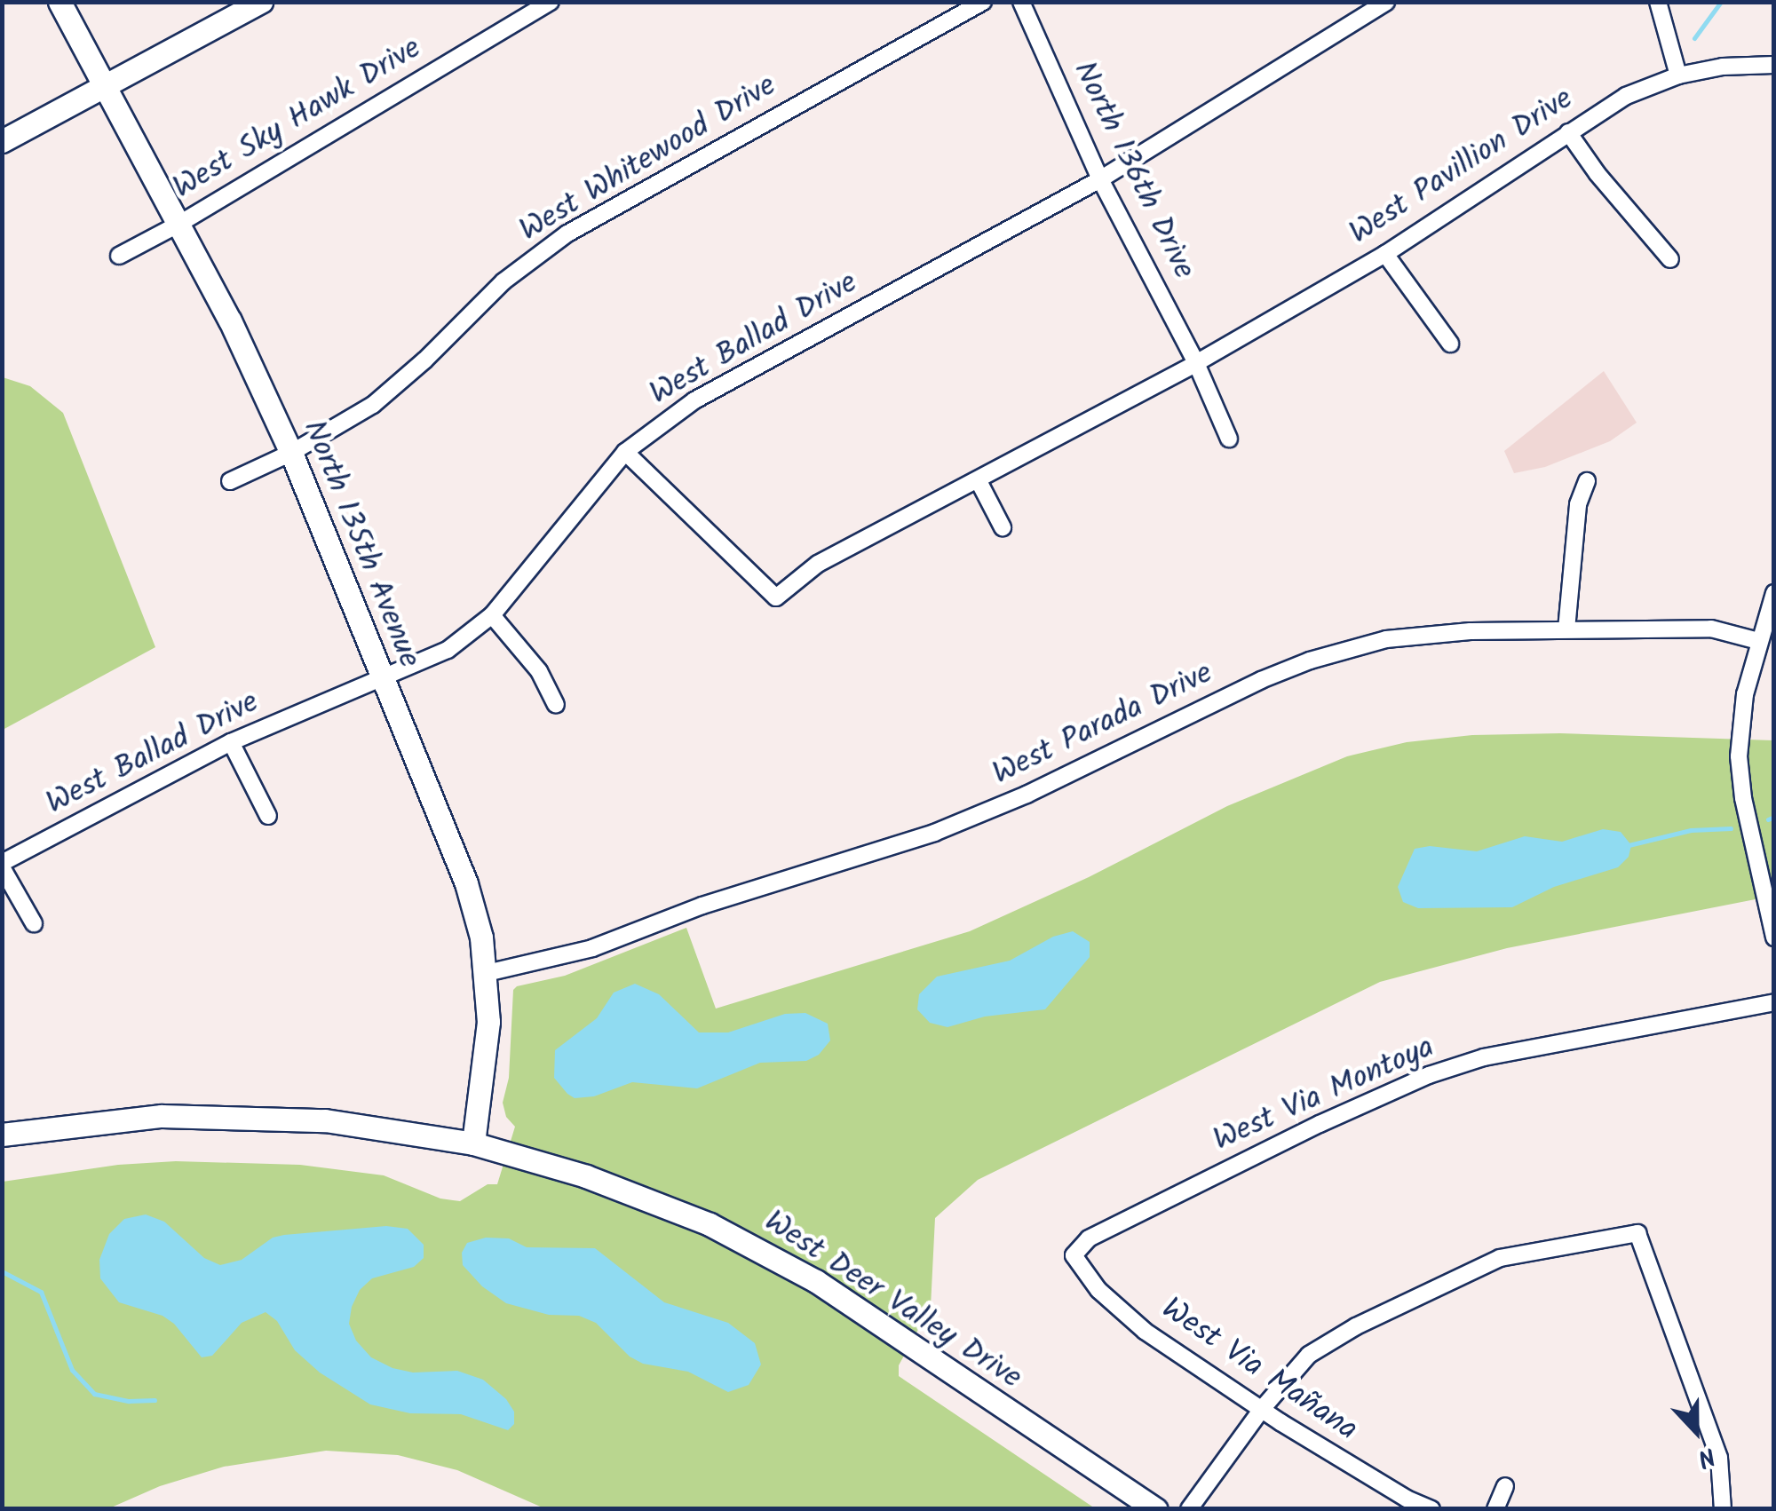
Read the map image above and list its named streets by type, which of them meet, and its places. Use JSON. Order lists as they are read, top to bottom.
{
  "streets": {
    "street": [
      "West Sky Hawk Drive",
      "West Whitewood Drive",
      "West Pavillion Drive",
      "North 136th Drive",
      "West Ballad Drive",
      "North 135th Avenue",
      "West Parada Drive",
      "West Via Montoya",
      "West Deer Valley Drive",
      "West Via Mañana"
    ]
  },
  "crossings": [
    ["West Sky Hawk Drive", "North 135th Avenue"],
    ["West Whitewood Drive", "North 135th Avenue"],
    ["West Pavillion Drive", "North 136th Drive"],
    ["West Pavillion Drive", "West Ballad Drive"],
    ["North 136th Drive", "West Ballad Drive"],
    ["West Ballad Drive", "North 135th Avenue"],
    ["North 135th Avenue", "West Parada Drive"],
    ["North 135th Avenue", "West Deer Valley Drive"],
    ["West Via Montoya", "West Via Mañana"]
  ],
  "north": "bottom"
}
